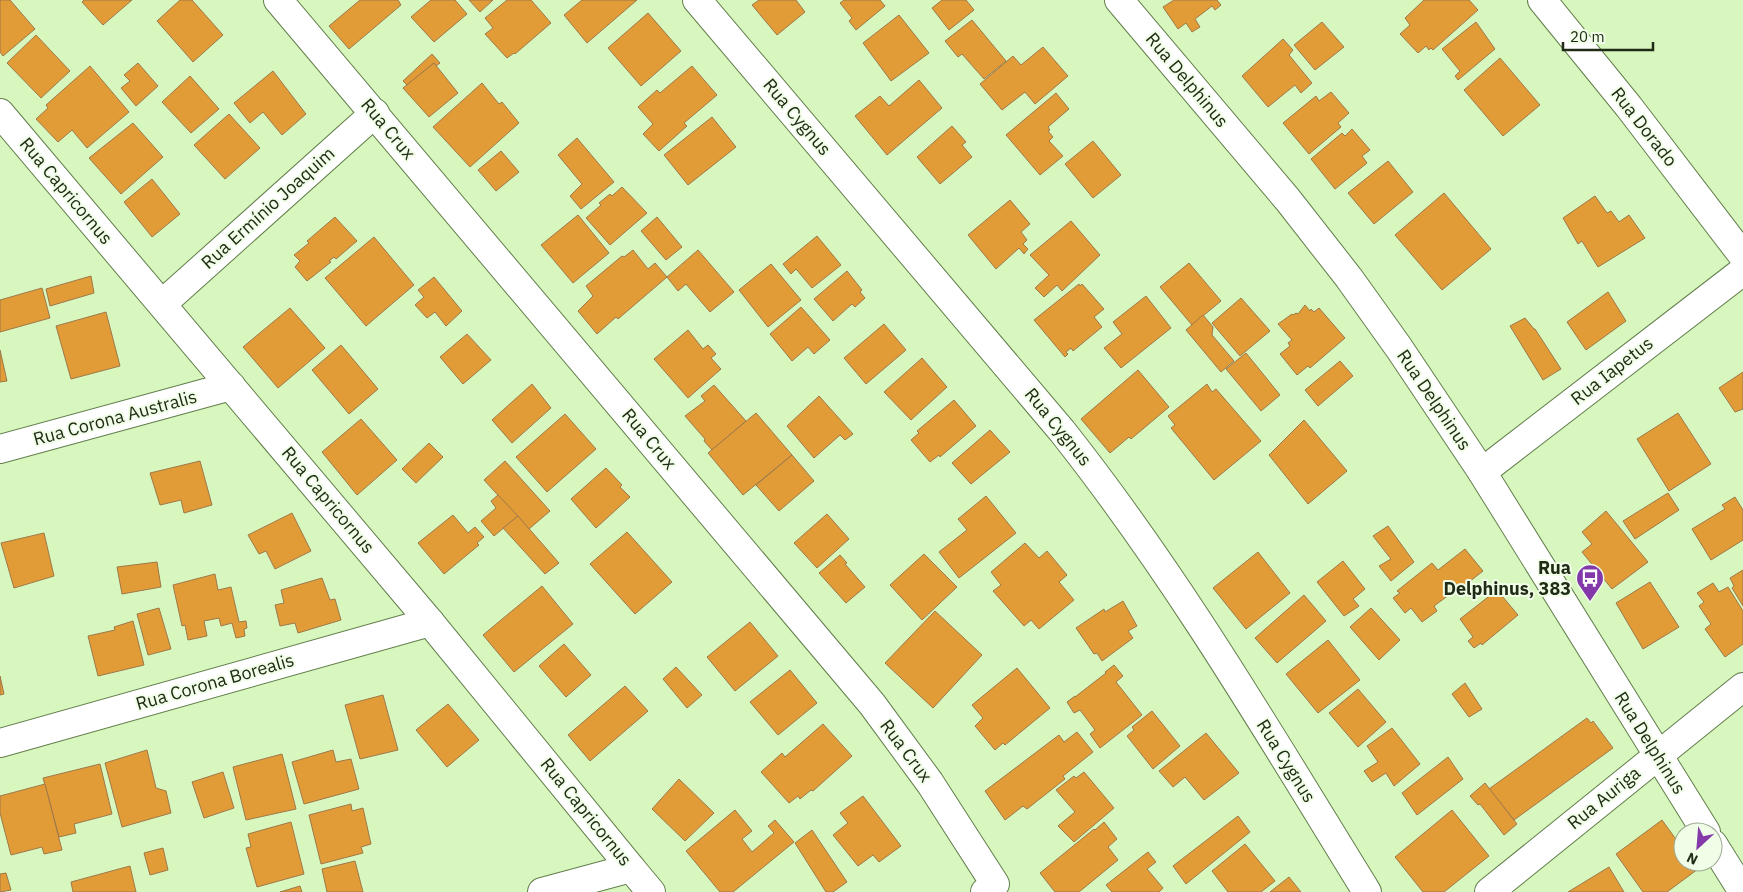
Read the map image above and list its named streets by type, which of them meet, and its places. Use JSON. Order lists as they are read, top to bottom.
{
  "streets": {
    "street": [
      "Rua Delphinus",
      "Rua Cygnus",
      "Rua Dorado",
      "Rua Crux",
      "Rua Capricornus",
      "Rua Ermínio Joaquim",
      "Rua Iapetus",
      "Rua Corona Australis",
      "Rua Corona Borealis",
      "Rua Auriga"
    ]
  },
  "crossings": [
    ["Rua Delphinus", "Rua Iapetus"],
    ["Rua Delphinus", "Rua Auriga"],
    ["Rua Crux", "Rua Ermínio Joaquim"],
    ["Rua Capricornus", "Rua Ermínio Joaquim"],
    ["Rua Capricornus", "Rua Corona Australis"],
    ["Rua Capricornus", "Rua Corona Borealis"]
  ],
  "places": {
    "bus stop": ["Rua Delphinus, 383"]
  },
  "scale_bar": "20 m",
  "north": "bottom left"
}
